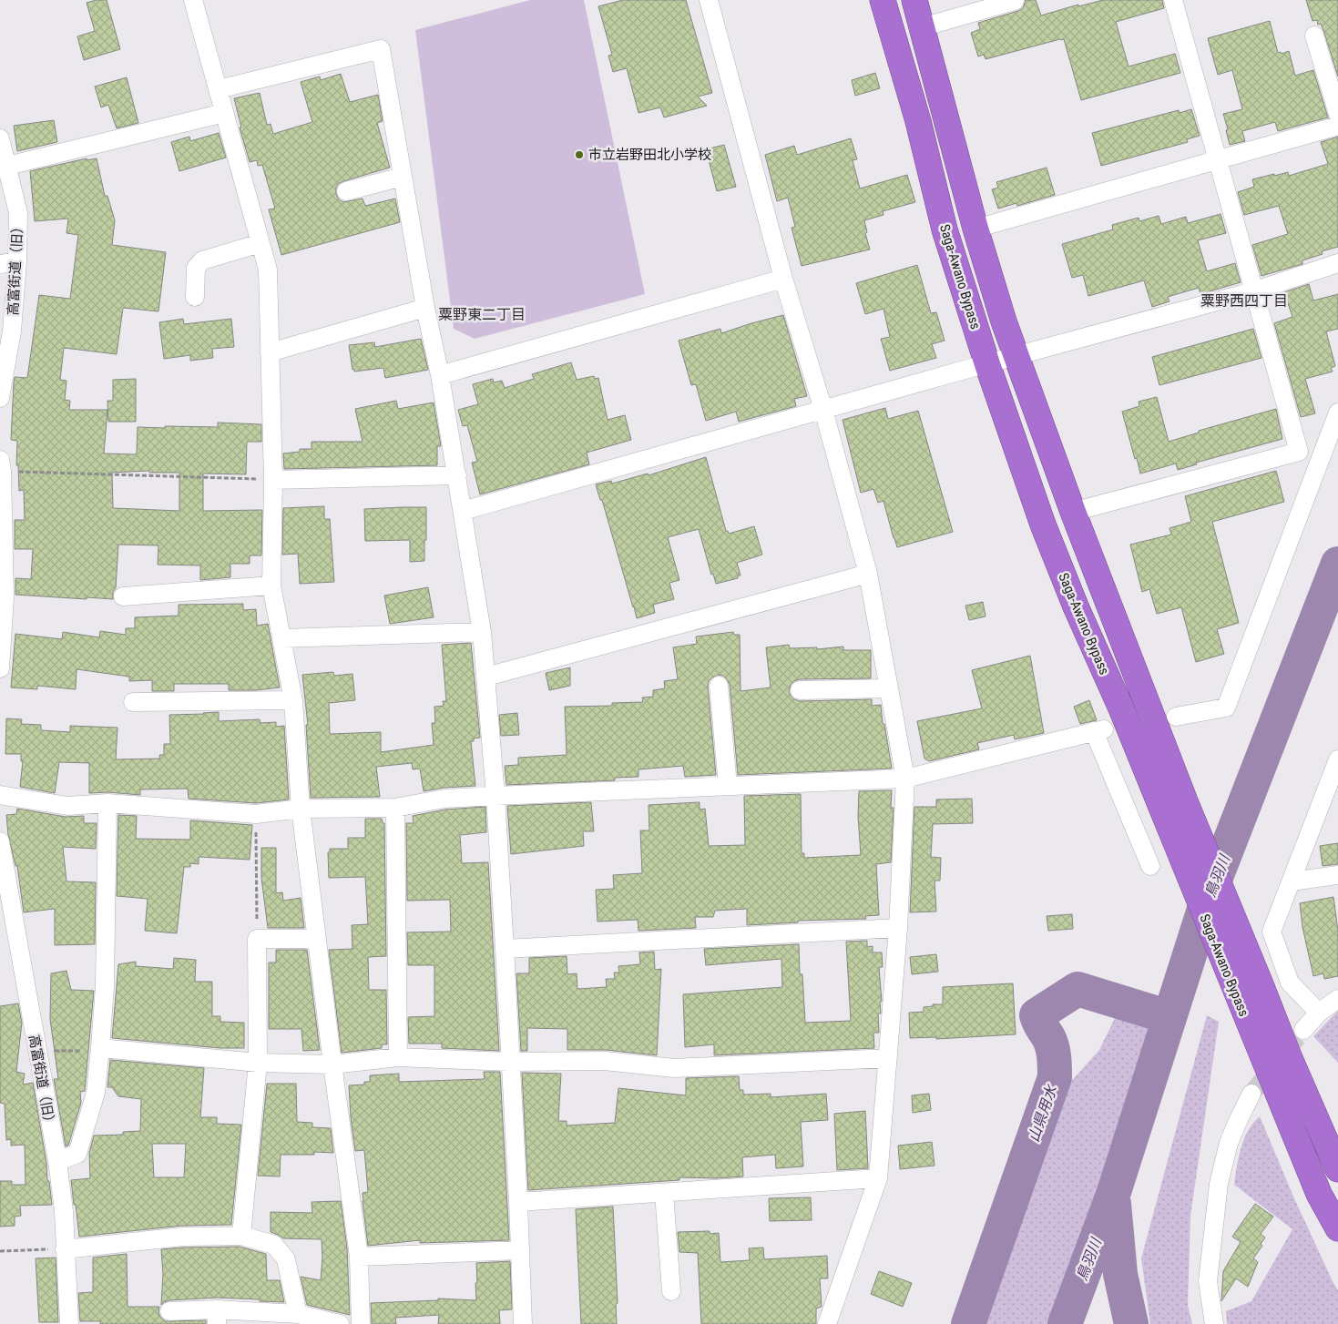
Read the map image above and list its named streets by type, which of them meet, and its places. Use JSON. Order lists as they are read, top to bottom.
{
  "streets": {
    "highway": ["Saga-Awano Bypass"],
    "street": ["高富街道（旧）"]
  },
  "districts": ["粟野西四丁目", "粟野東二丁目"],
  "water": ["鳥羽川", "山県用水"],
  "places": ["市立岩野田北小学校"]
}
